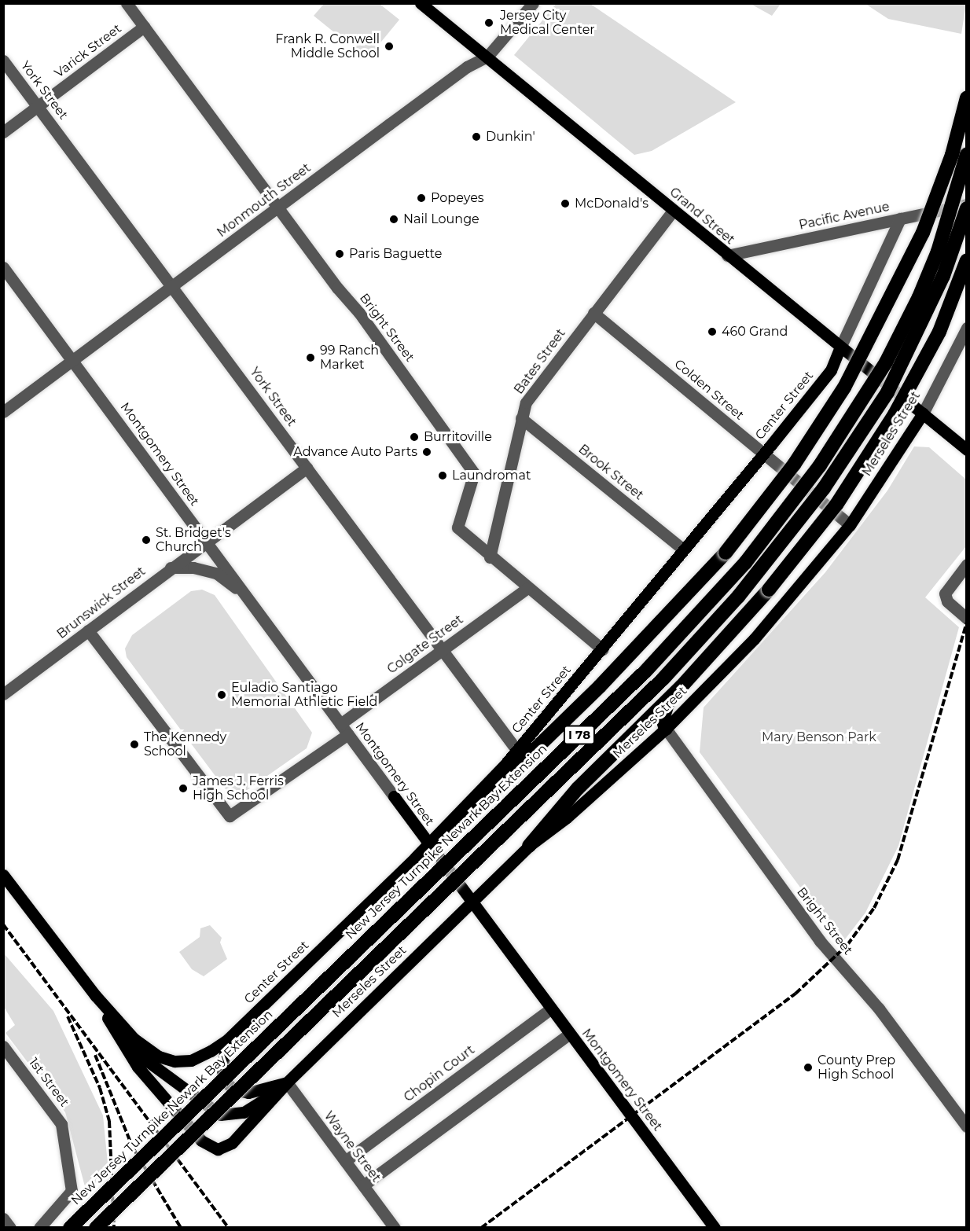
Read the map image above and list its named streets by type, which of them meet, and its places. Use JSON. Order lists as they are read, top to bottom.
{
  "streets": {
    "highway": ["I 78", "New Jersey Turnpike Newark Bay Extension"],
    "main road": [
      "Grand Street",
      "Center Street",
      "Merseles Street",
      "Montgomery Street"
    ],
    "street": [
      "Varick Street",
      "York Street",
      "Monmouth Street",
      "Pacific Avenue",
      "Bright Street",
      "Bates Street",
      "Colden Street",
      "Brook Street",
      "Brunswick Street",
      "Colgate Street",
      "Chopin Court",
      "1st Street",
      "Wayne Street"
    ]
  },
  "crossings": [
    ["Varick Street", "York Street"],
    ["Varick Street", "Bright Street"],
    ["York Street", "Monmouth Street"],
    ["York Street", "Center Street"],
    ["York Street", "Brunswick Street"],
    ["York Street", "Colgate Street"],
    ["Monmouth Street", "Grand Street"],
    ["Monmouth Street", "Bright Street"],
    ["Monmouth Street", "Montgomery Street"],
    ["Grand Street", "Pacific Avenue"],
    ["Grand Street", "Bates Street"],
    ["Grand Street", "Center Street"],
    ["Grand Street", "Merseles Street"],
    ["Bright Street", "Bates Street"],
    ["Bright Street", "Center Street"],
    ["Bright Street", "Merseles Street"],
    ["Bright Street", "Colgate Street"],
    ["Bates Street", "Colden Street"],
    ["Bates Street", "Brook Street"],
    ["Colden Street", "Center Street"],
    ["Colden Street", "Merseles Street"],
    ["Center Street", "Montgomery Street"],
    ["Center Street", "Brook Street"],
    ["Merseles Street", "Montgomery Street"],
    ["Merseles Street", "Wayne Street"],
    ["Montgomery Street", "Brunswick Street"],
    ["Montgomery Street", "Colgate Street"],
    ["Montgomery Street", "Chopin Court"],
    ["Chopin Court", "Wayne Street"]
  ],
  "parks": ["Mary Benson Park"],
  "places": [
    "Jersey City Medical Center",
    "Frank R. Conwell Middle School",
    "Dunkin'",
    "Popeyes",
    "McDonald's",
    "Nail Lounge",
    "Paris Baguette",
    "460 Grand",
    "99 Ranch Market",
    "Burritoville",
    "Advance Auto Parts",
    "Laundromat",
    "St. Bridget's Church",
    "Euladio Santiago Memorial Athletic Field",
    "The Kennedy School",
    "James J. Ferris High School",
    "County Prep High School"
  ]
}
